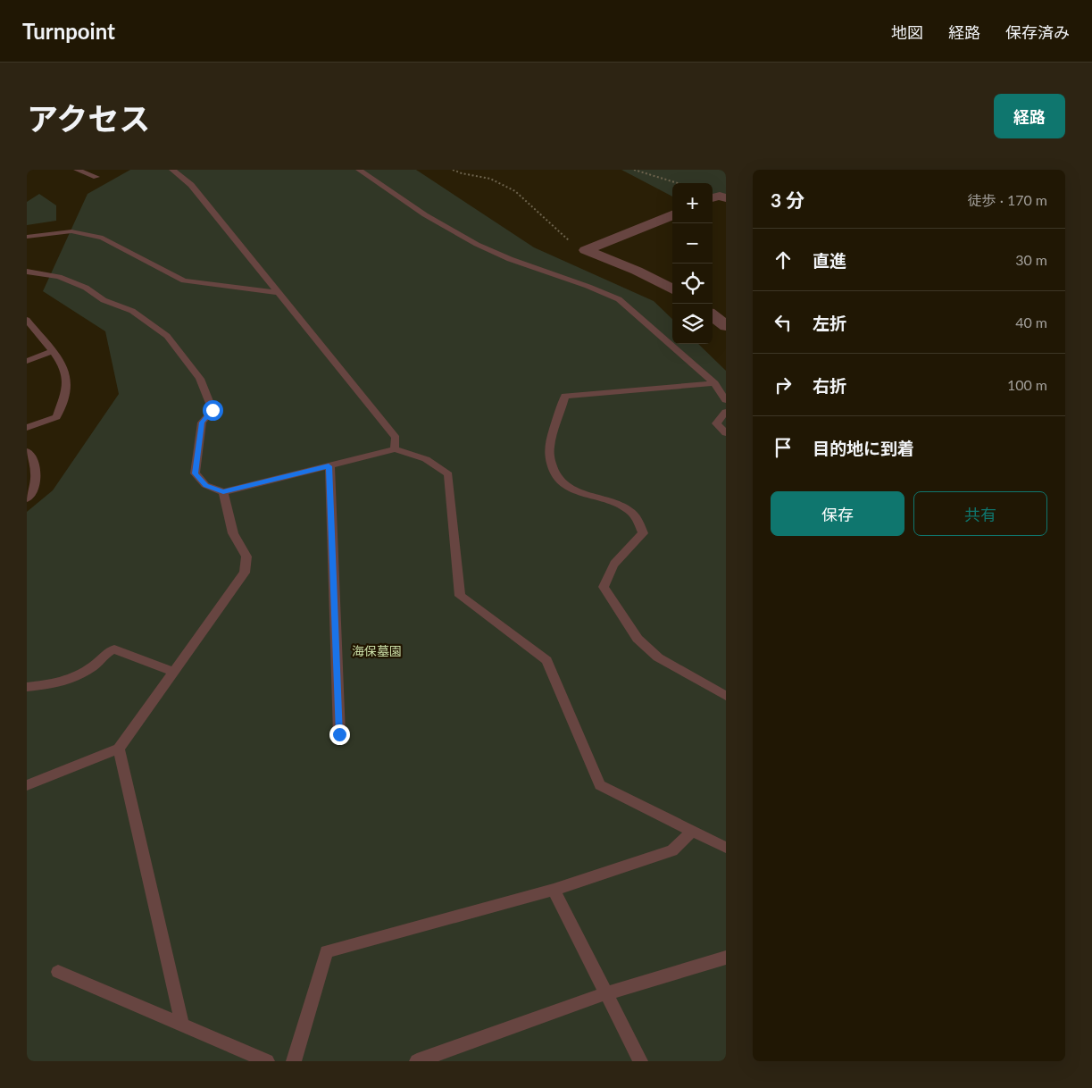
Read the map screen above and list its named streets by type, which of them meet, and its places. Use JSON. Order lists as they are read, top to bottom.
{
  "parks": ["海保墓園"],
  "page": {
    "header": "Turnpoint",
    "nav": ["地図", "経路", "保存済み"],
    "title": "アクセス",
    "buttons": [
      "経路",
      ["保存", "共有"]
    ],
    "heading": ["3 分", "徒歩 · 170 m"],
    "map_buttons": ["+", "−"],
    "list": [
      ["直進", "30 m"],
      ["左折", "40 m"],
      ["右折", "100 m"],
      "目的地に到着"
    ]
  }
}
